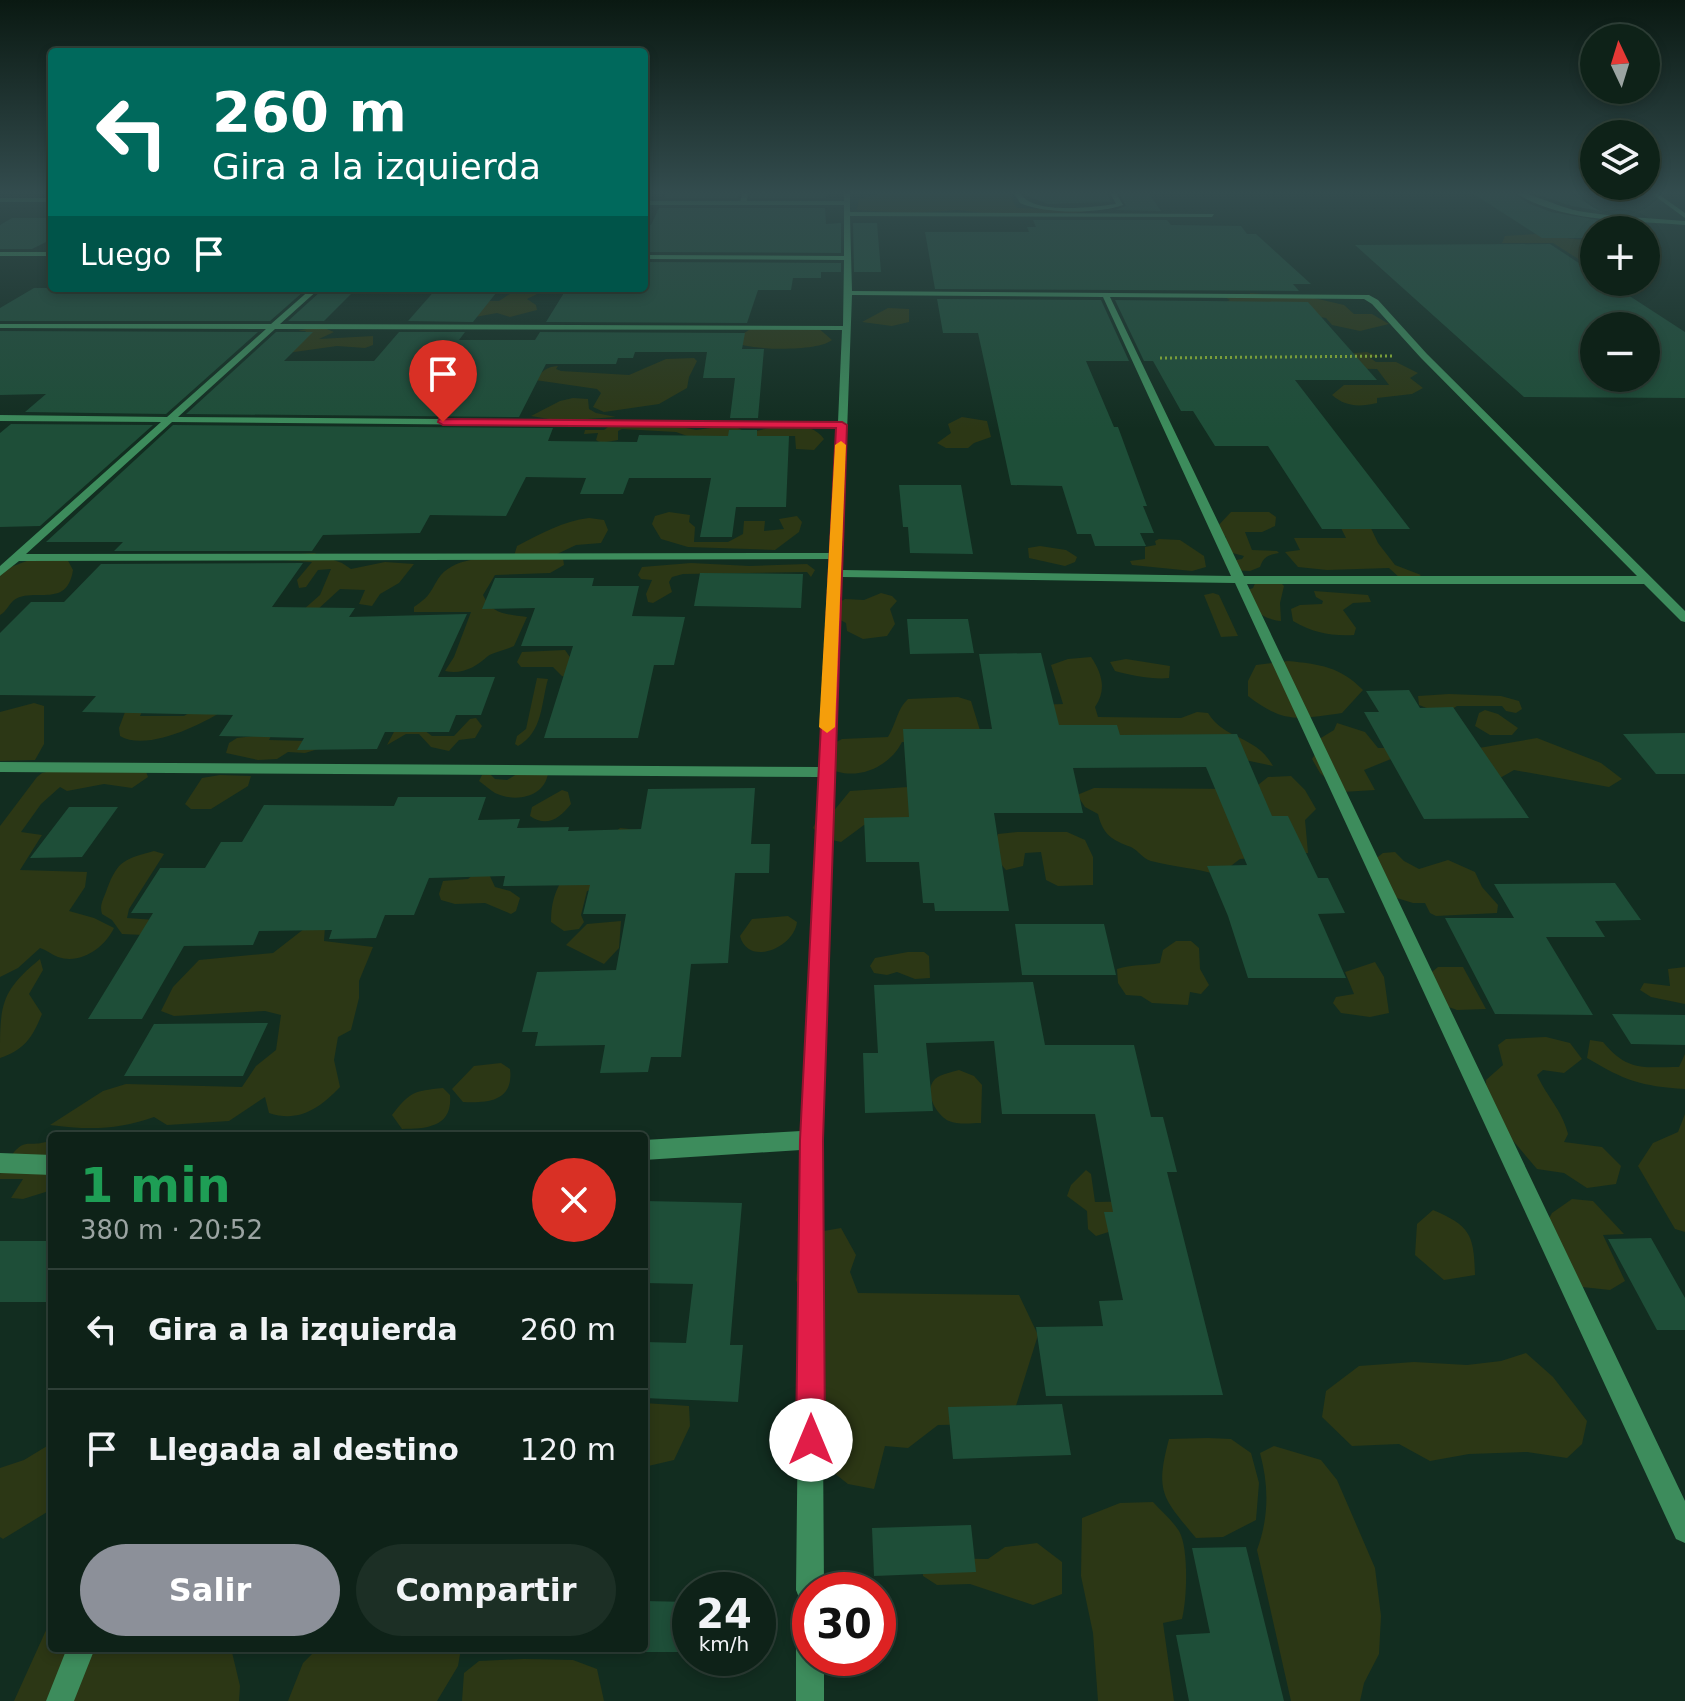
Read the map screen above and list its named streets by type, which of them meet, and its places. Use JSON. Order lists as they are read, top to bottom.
{
  "north": "top",
  "page": {
    "map_buttons": ["+", "−"],
    "turn": ["260 m", "Gira a la izquierda"],
    "then": "Luego",
    "heading": ["1 min", "380 m · 20:52"],
    "list": [
      {
        "name": "Gira a la izquierda",
        "value": "260 m"
      },
      {
        "name": "Llegada al destino",
        "value": "120 m"
      }
    ],
    "buttons": ["Salir", "Compartir"],
    "speed": "24 km/h",
    "limit": "30"
  }
}
